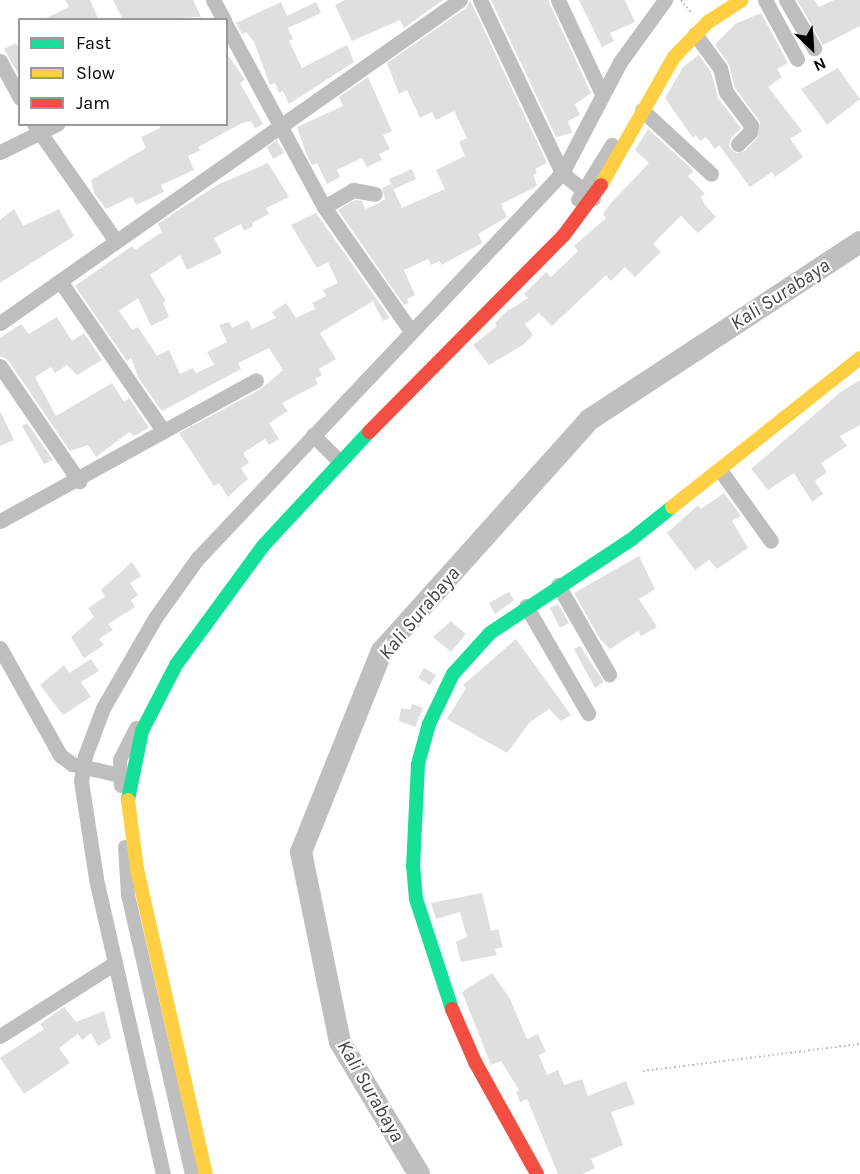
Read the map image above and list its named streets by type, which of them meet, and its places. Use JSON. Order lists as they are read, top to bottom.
{
  "water": ["Kali Surabaya"],
  "legend": ["Fast", "Slow", "Jam"],
  "north": "bottom right"
}
